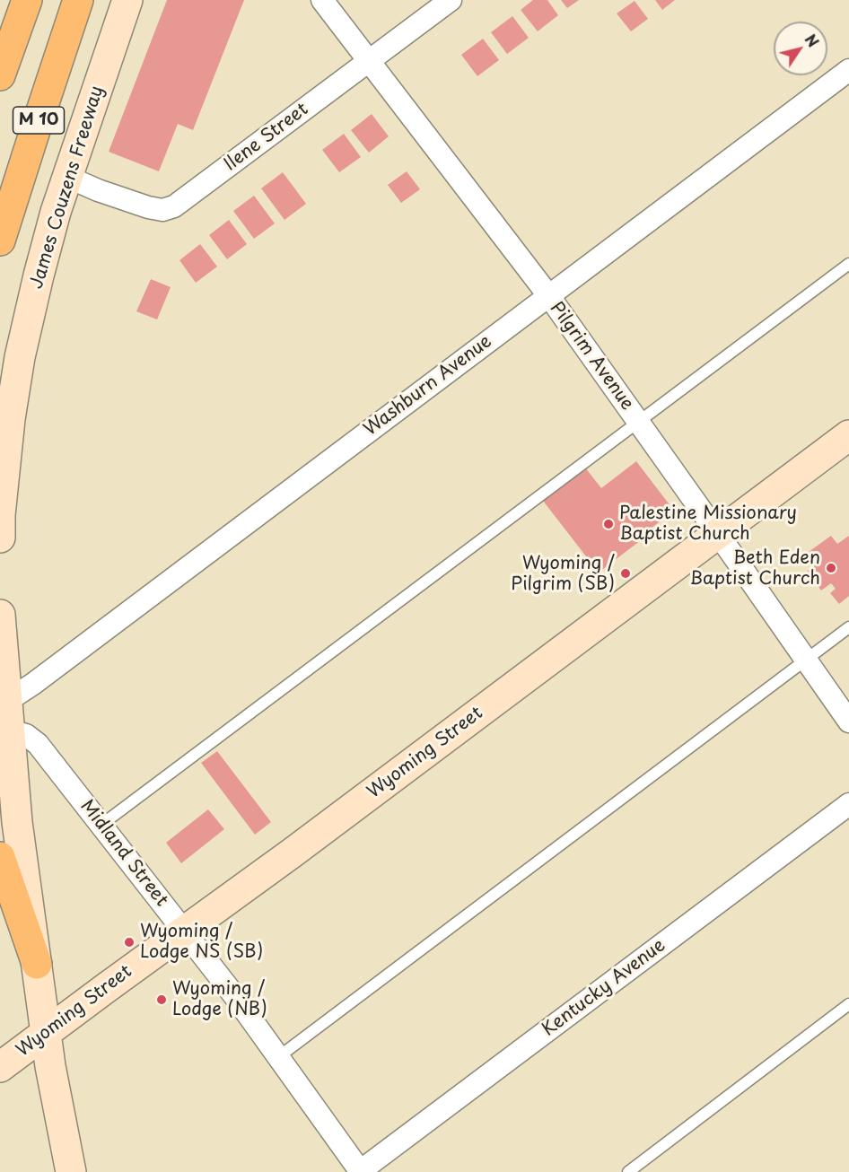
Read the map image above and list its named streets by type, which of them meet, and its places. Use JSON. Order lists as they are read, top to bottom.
{
  "streets": {
    "highway": ["M 10"],
    "main road": ["James Couzens Freeway", "Wyoming Street"],
    "street": [
      "Ilene Street",
      "Pilgrim Avenue",
      "Washburn Avenue",
      "Midland Street",
      "Kentucky Avenue"
    ]
  },
  "crossings": [
    ["Ilene Street", "James Couzens Freeway"],
    ["Ilene Street", "Pilgrim Avenue"],
    ["Pilgrim Avenue", "Washburn Avenue"],
    ["Pilgrim Avenue", "Wyoming Street"],
    ["Wyoming Street", "Midland Street"],
    ["Midland Street", "Kentucky Avenue"]
  ],
  "places": [
    "Palestine Missionary Baptist Church",
    "Beth Eden Baptist Church",
    "Wyoming / Pilgrim (SB)",
    "Wyoming / Lodge NS (SB)",
    "Wyoming / Lodge (NB)"
  ],
  "north": "top right"
}
